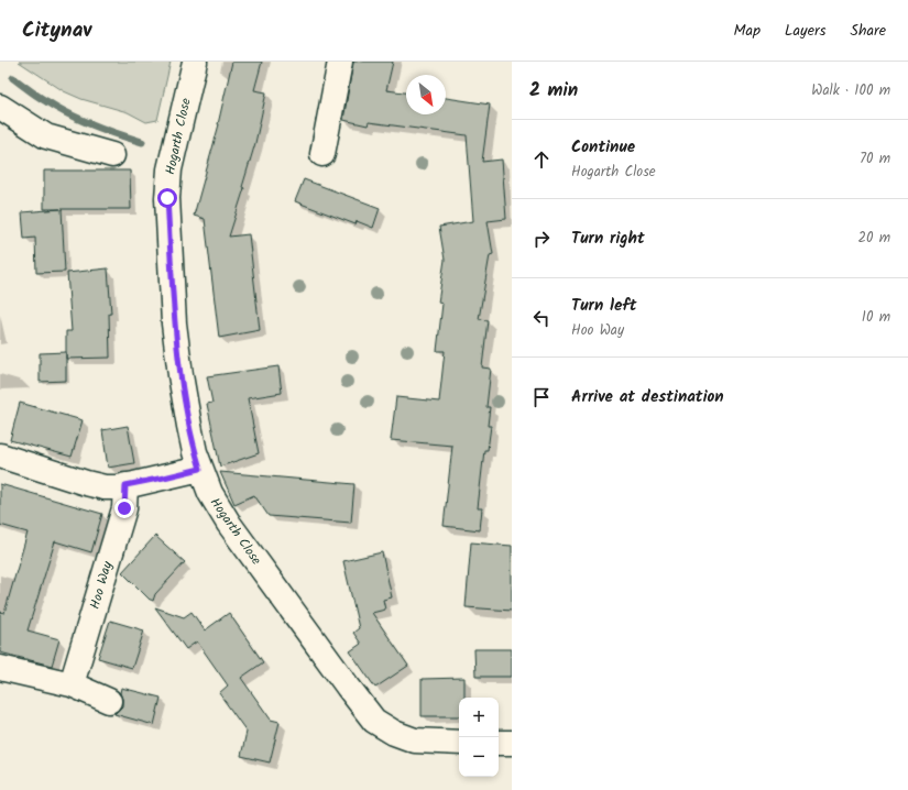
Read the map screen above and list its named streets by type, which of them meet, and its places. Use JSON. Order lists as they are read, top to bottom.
{
  "streets": {
    "street": ["Hogarth Close", "Hoo Way"]
  },
  "north": "bottom right",
  "page": {
    "header": "Citynav",
    "nav": ["Map", "Layers", "Share"],
    "heading": ["2 min", "Walk · 100 m"],
    "list": [
      ["Continue", "Hogarth Close", "70 m"],
      ["Turn right", "20 m"],
      ["Turn left", "Hoo Way", "10 m"],
      "Arrive at destination"
    ],
    "map_buttons": ["+", "−"]
  }
}
